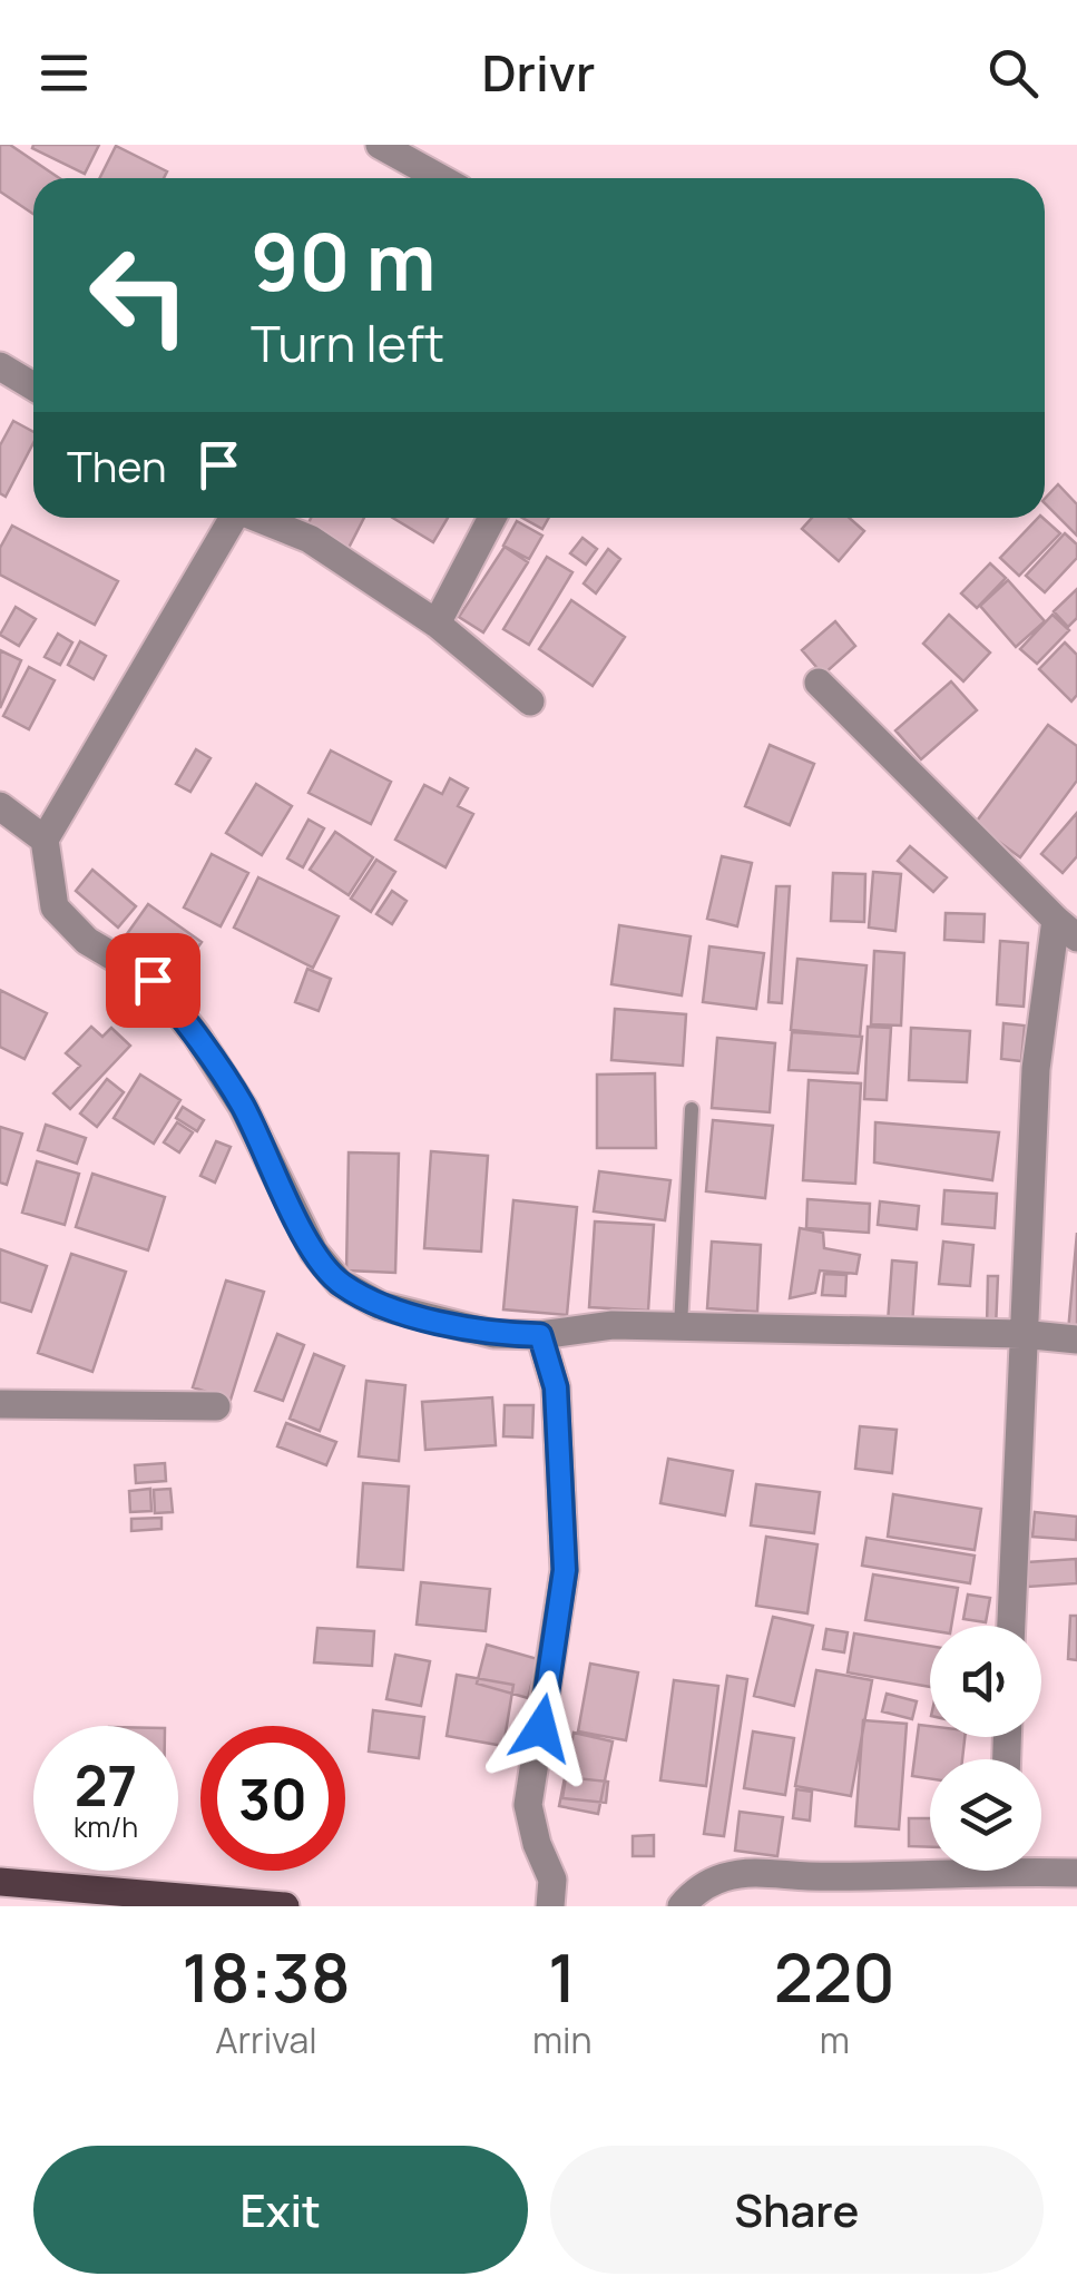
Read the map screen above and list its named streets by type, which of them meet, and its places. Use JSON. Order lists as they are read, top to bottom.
{
  "page": {
    "header": "Drivr",
    "turn": ["90 m", "Turn left"],
    "then": "Then",
    "speed": "27 km/h",
    "limit": "30",
    "eta": [
      "18:38",
      "Arrival",
      "1",
      "min",
      "220",
      "m"
    ],
    "buttons": ["Exit", "Share"]
  }
}
